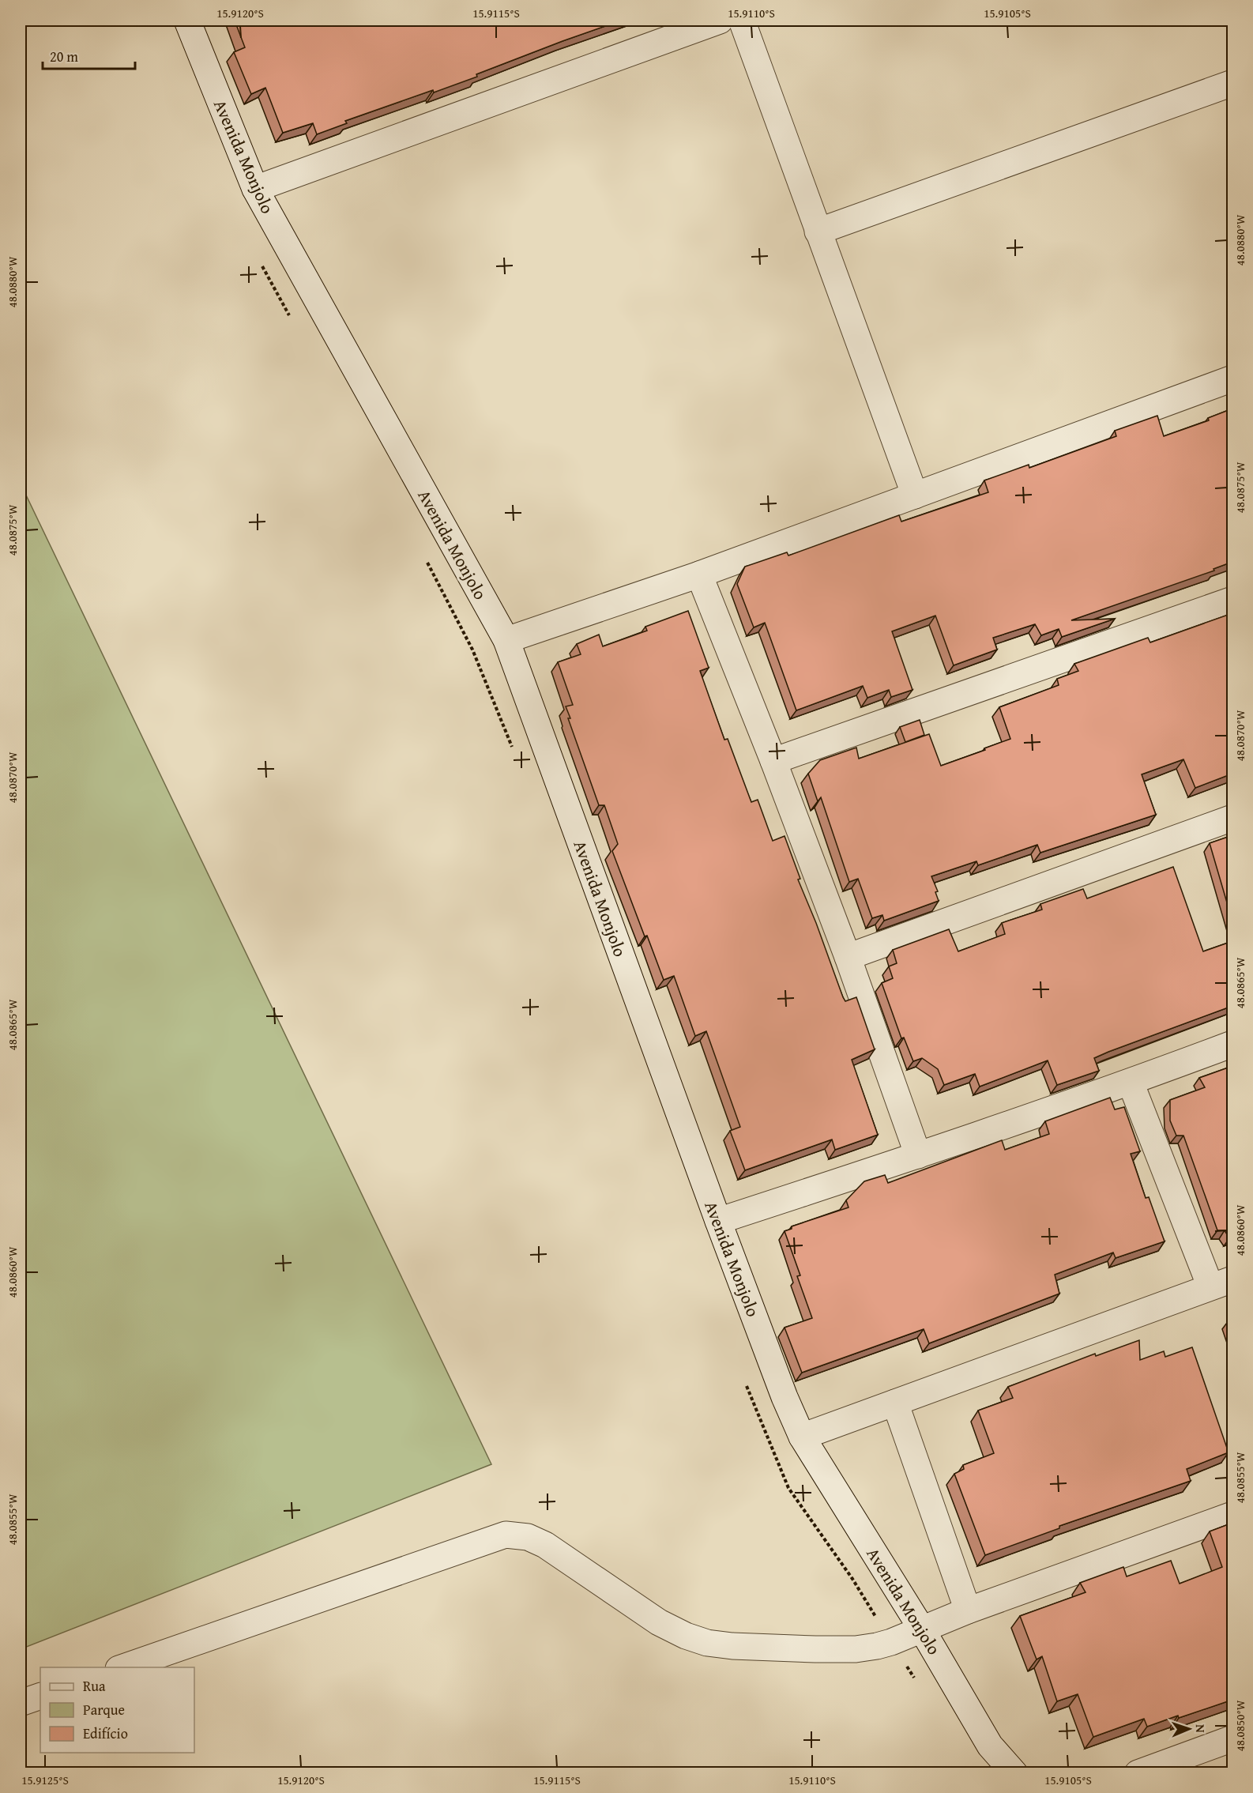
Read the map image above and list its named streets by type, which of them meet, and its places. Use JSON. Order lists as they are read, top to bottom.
{
  "streets": {
    "street": ["Avenida Monjolo"]
  },
  "legend": ["Rua", "Parque", "Edifício"],
  "scale_bar": "20 m",
  "north": "right",
  "coordinates": [
    "15.9120°S",
    "15.9115°S",
    "15.9110°S",
    "15.9105°S",
    "48.0880°W",
    "48.0875°W",
    "48.0870°W",
    "48.0865°W",
    "48.0860°W",
    "48.0855°W",
    "48.0850°W",
    "15.9125°S"
  ]
}
